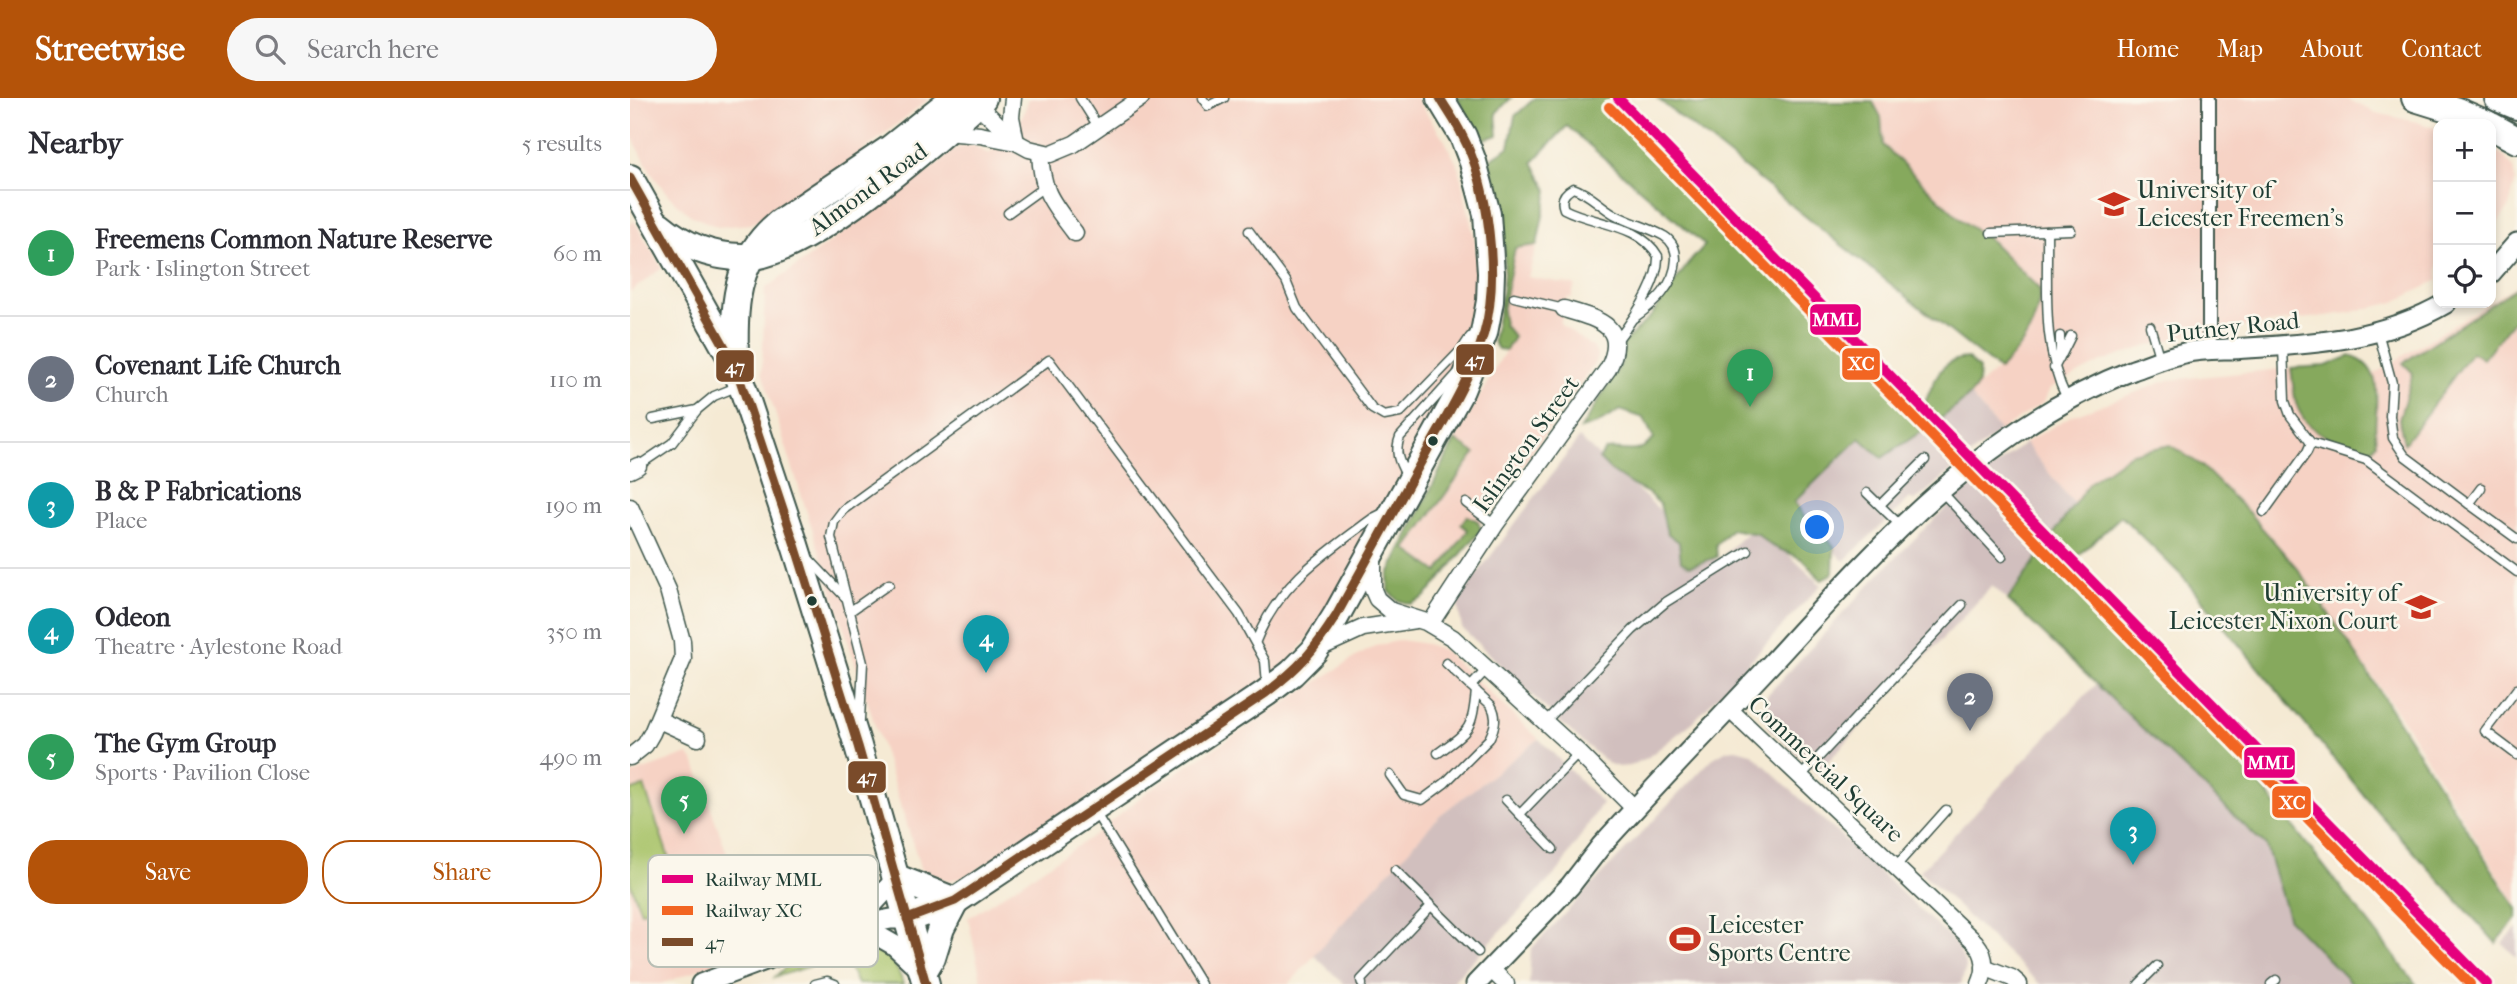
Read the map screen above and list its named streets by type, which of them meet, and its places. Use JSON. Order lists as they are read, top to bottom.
{
  "streets": {
    "main road": ["Almond Road"],
    "street": ["Putney Road", "Islington Street", "Commercial Square"]
  },
  "crossings": [
    ["Putney Road", "Commercial Square"]
  ],
  "places": {
    "school or university": ["University of Leicester Freemen's", "University of Leicester Nixon Court"],
    "sports": ["Leicester Sports Centre"]
  },
  "lines": ["rail line MML", "transit line 47", "rail line XC"],
  "legend": ["Railway MML", "Railway XC", "47"],
  "page": {
    "header": "Streetwise",
    "search": "Search here",
    "nav": [
      "Home",
      "Map",
      "About",
      "Contact"
    ],
    "heading": ["Nearby", "5 results"],
    "map_buttons": ["+", "−"],
    "list": [
      {
        "mark": "1",
        "name": "Freemens Common Nature Reserve",
        "note": "Park · Islington Street",
        "value": "60 m"
      },
      {
        "mark": "2",
        "name": "Covenant Life Church",
        "note": "Church",
        "value": "110 m"
      },
      {
        "mark": "3",
        "name": "B & P Fabrications",
        "note": "Place",
        "value": "190 m"
      },
      {
        "mark": "4",
        "name": "Odeon",
        "note": "Theatre · Aylestone Road",
        "value": "350 m"
      },
      {
        "mark": "5",
        "name": "The Gym Group",
        "note": "Sports · Pavilion Close",
        "value": "490 m"
      }
    ],
    "pins": [
      "1",
      "4",
      "2",
      "5",
      "3"
    ],
    "buttons": ["Save", "Share"]
  }
}
